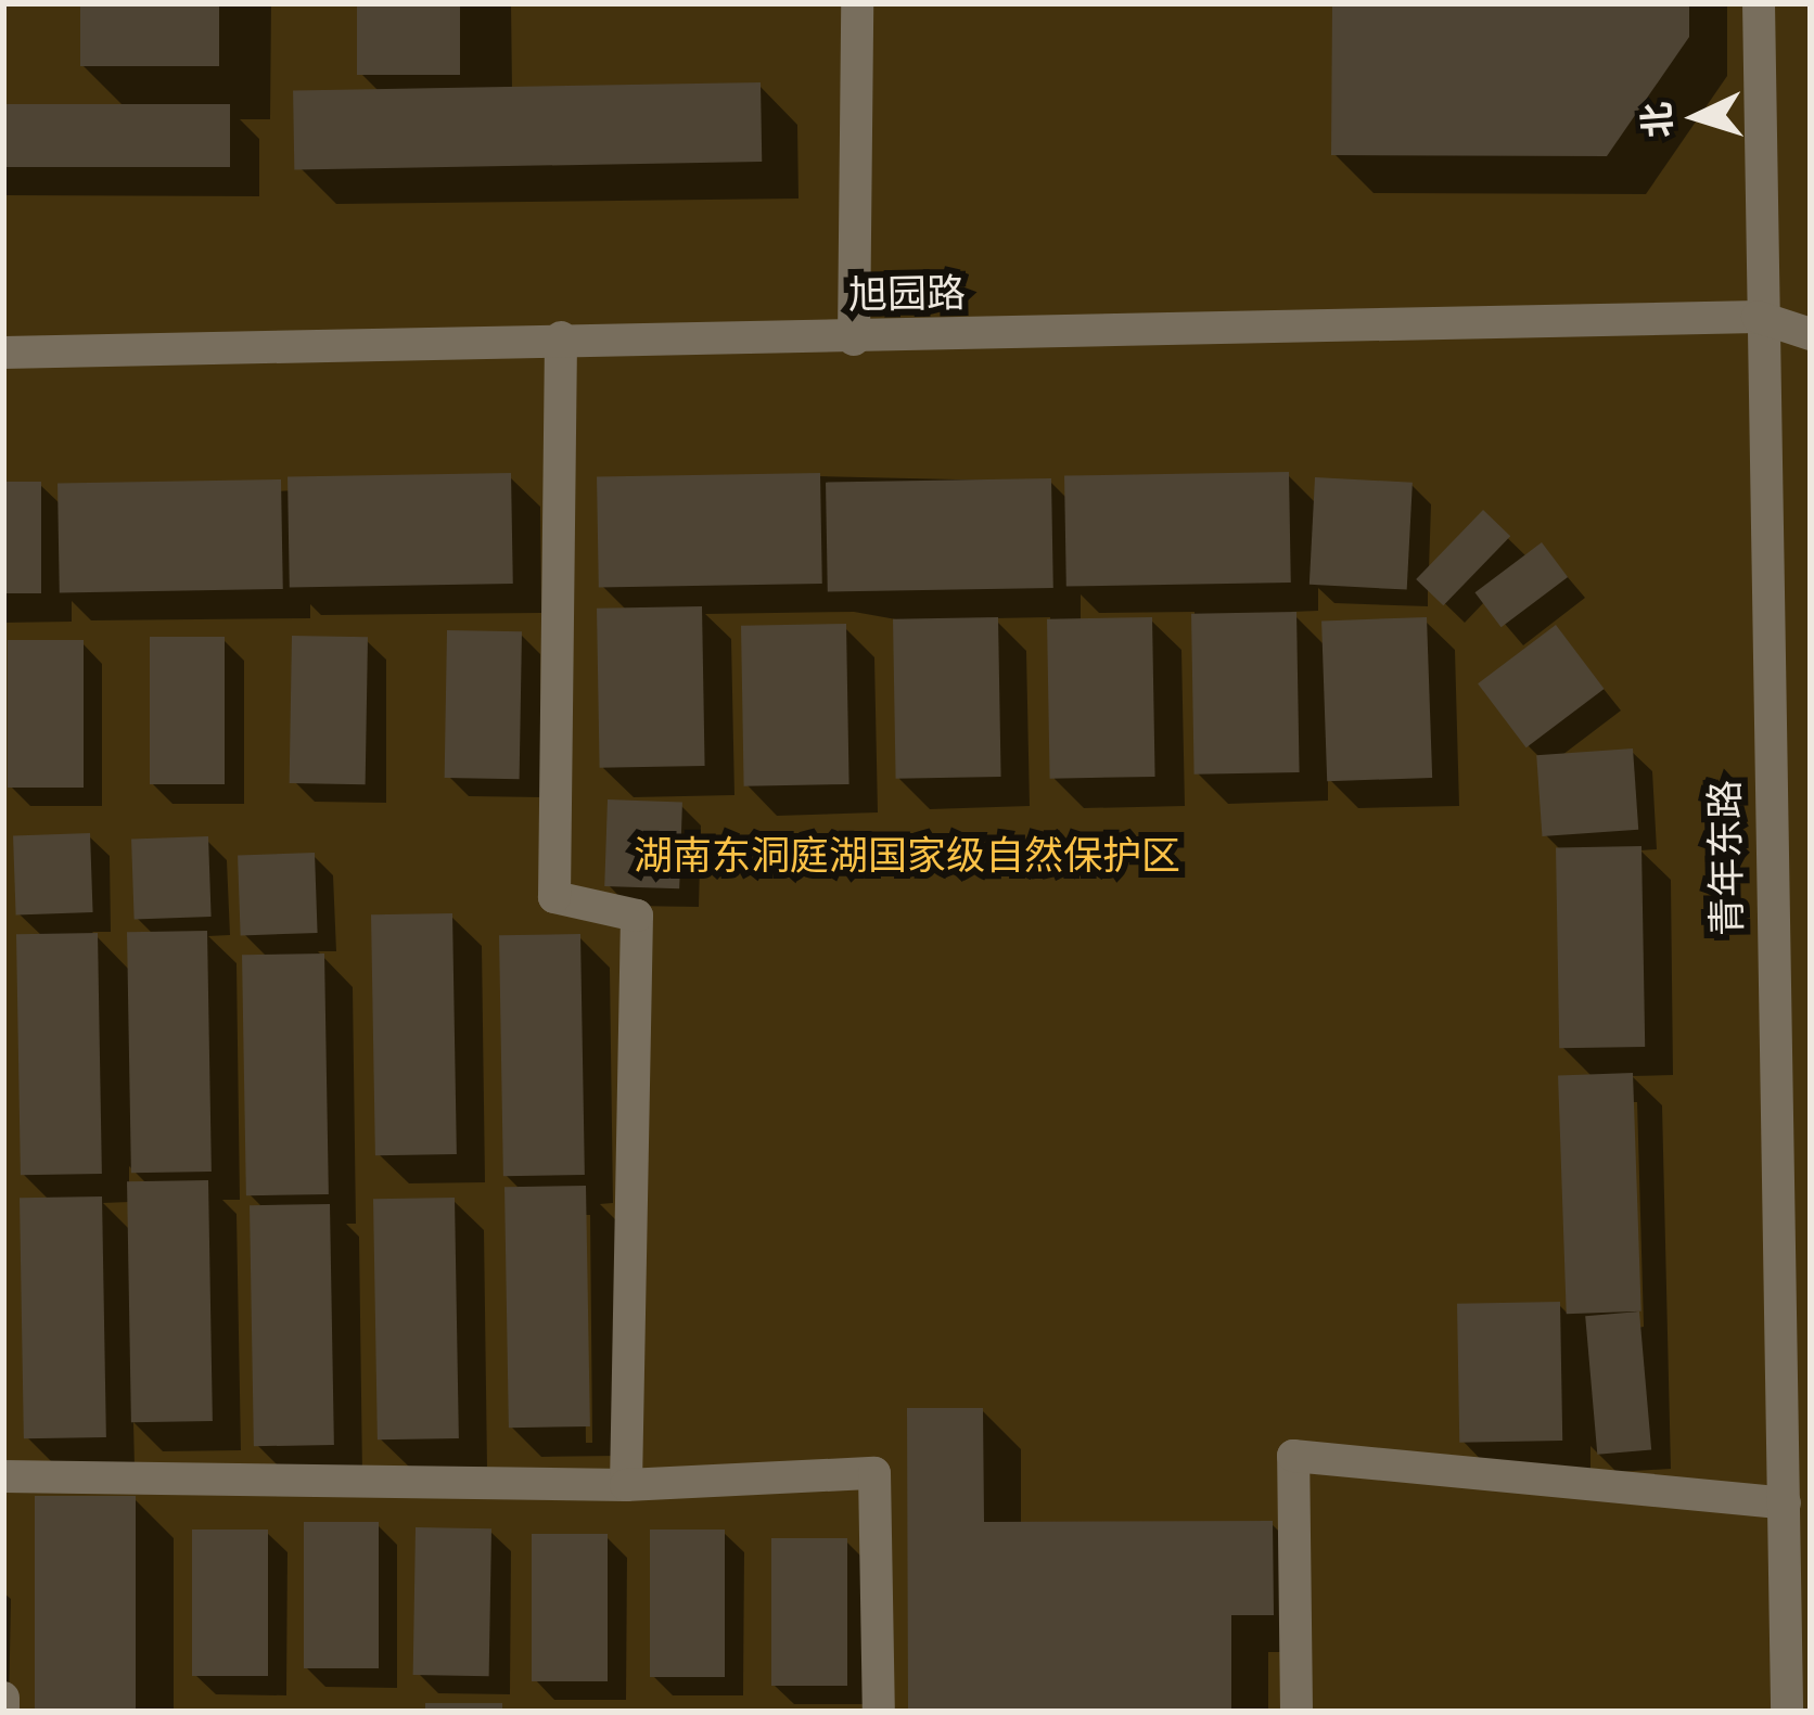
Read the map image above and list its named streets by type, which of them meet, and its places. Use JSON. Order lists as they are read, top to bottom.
{
  "streets": {
    "street": ["旭园路", "青年东路"]
  },
  "crossings": [
    ["旭园路", "青年东路"]
  ],
  "parks": ["湖南东洞庭湖国家级自然保护区"],
  "north": "left"
}
